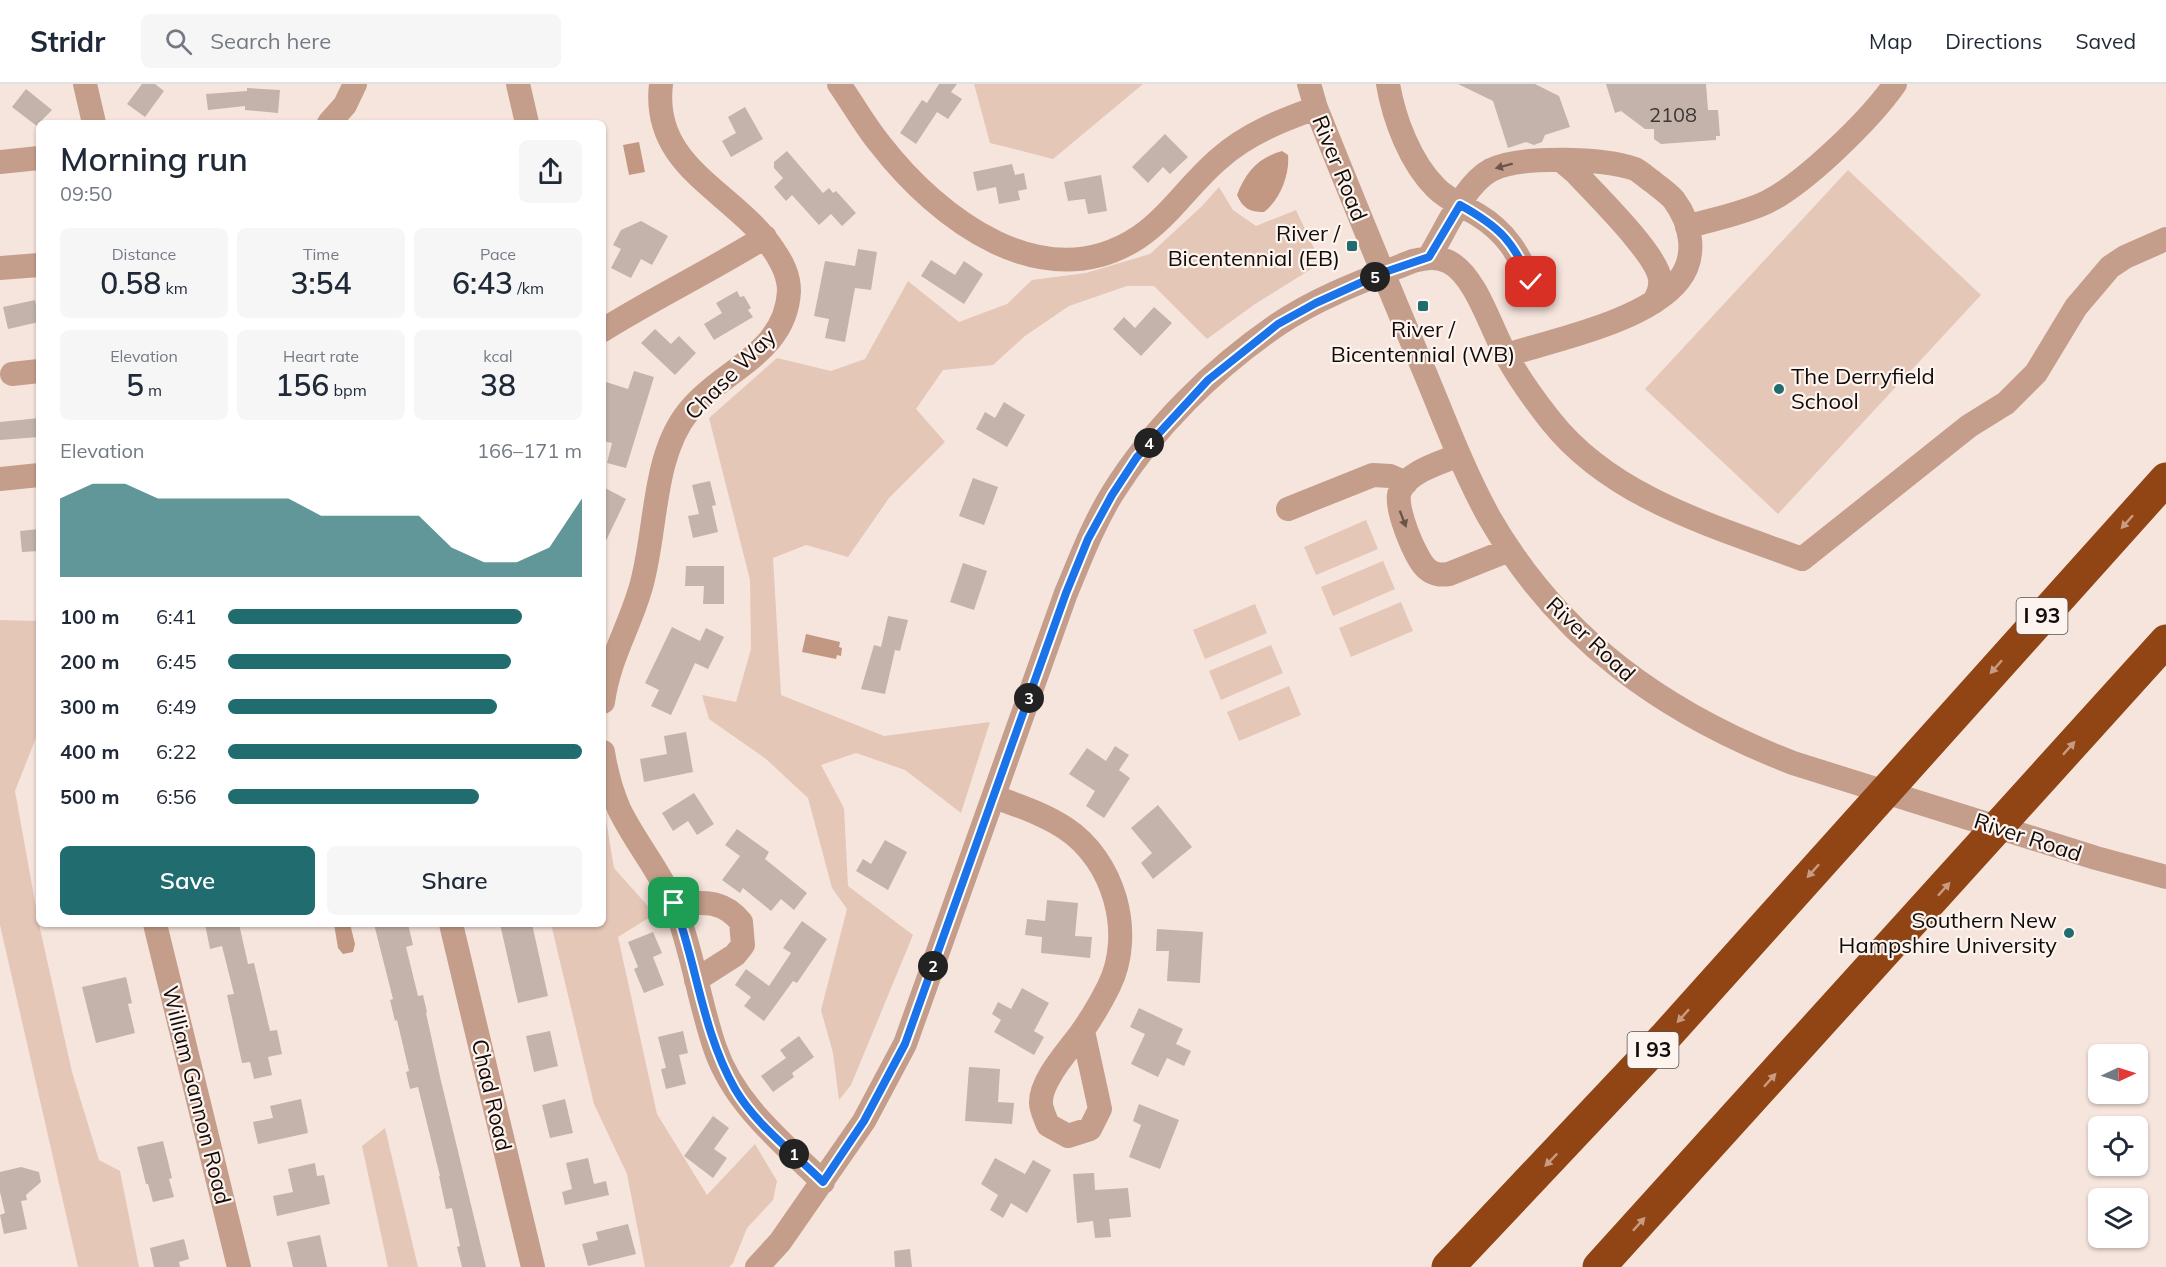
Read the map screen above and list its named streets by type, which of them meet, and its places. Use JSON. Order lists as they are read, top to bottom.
{
  "streets": {
    "highway": ["I 93"],
    "street": [
      "River Road",
      "Chase Way",
      "William Gannon Road",
      "Chad Road"
    ]
  },
  "places": {
    "transit": ["River / Bicentennial (EB)", "River / Bicentennial (WB)"],
    "other": ["The Derryfield School", "Southern New Hampshire University"]
  },
  "house_numbers": ["2108"],
  "north": "right",
  "page": {
    "header": "Stridr",
    "search": "Search here",
    "nav": ["Map", "Directions", "Saved"],
    "heading": ["Morning run", "09:50"],
    "stats": [
      ["Distance", "0.58 km"],
      ["Time", "3:54"],
      ["Pace", "6:43 /km"],
      ["Elevation", "5 m"],
      ["Heart rate", "156 bpm"],
      ["kcal", "38"]
    ],
    "pins": [
      "5",
      "4",
      "3",
      "2",
      "1"
    ],
    "chart": ["Elevation", "166–171 m"],
    "list": [
      {
        "name": "100 m",
        "note": "6:41"
      },
      {
        "name": "200 m",
        "note": "6:45"
      },
      {
        "name": "300 m",
        "note": "6:49"
      },
      {
        "name": "400 m",
        "note": "6:22"
      },
      {
        "name": "500 m",
        "note": "6:56"
      }
    ],
    "buttons": ["Save", "Share"]
  }
}
